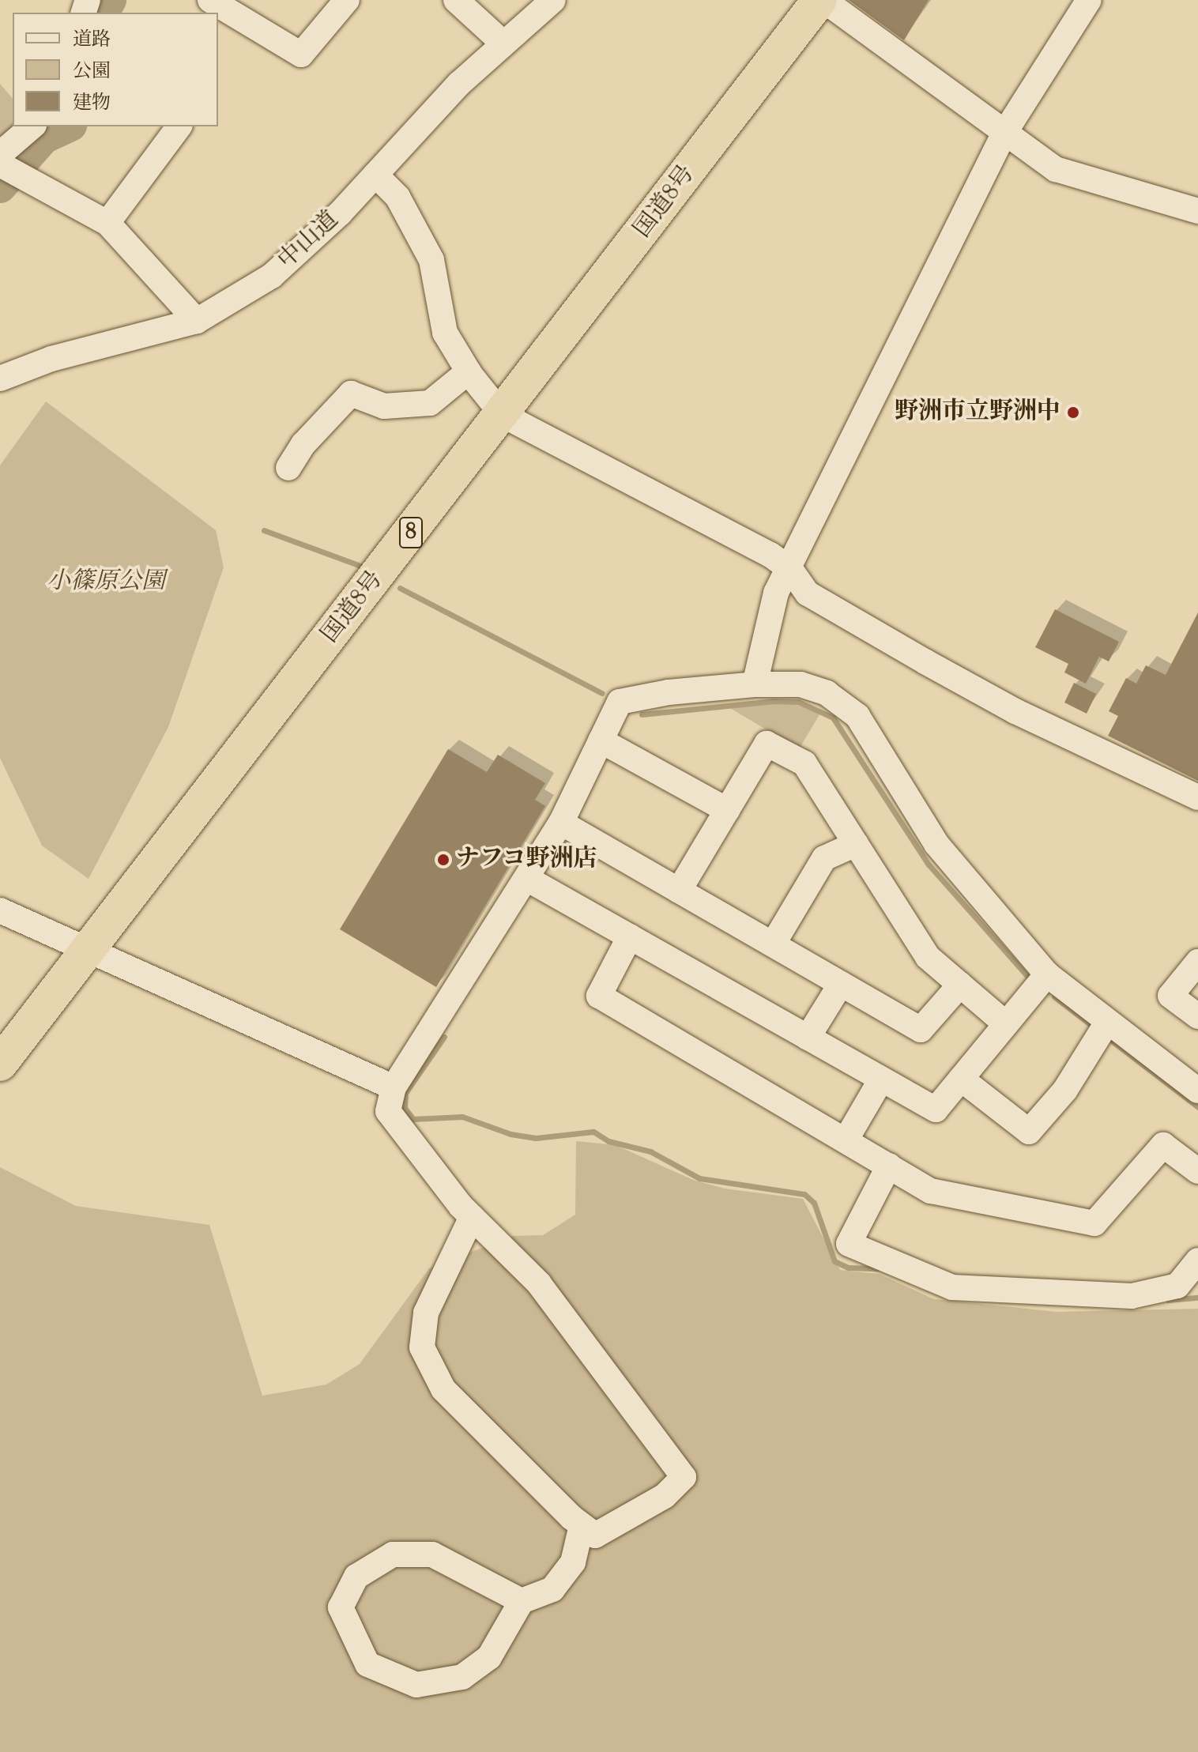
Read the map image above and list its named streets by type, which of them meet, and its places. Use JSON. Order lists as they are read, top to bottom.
{
  "streets": {
    "highway": ["国道8号", "8"],
    "street": ["中山道"]
  },
  "parks": ["小篠原公園"],
  "places": ["野洲市立野洲中", "ナフコ野洲店"],
  "legend": ["道路", "公園", "建物"]
}
